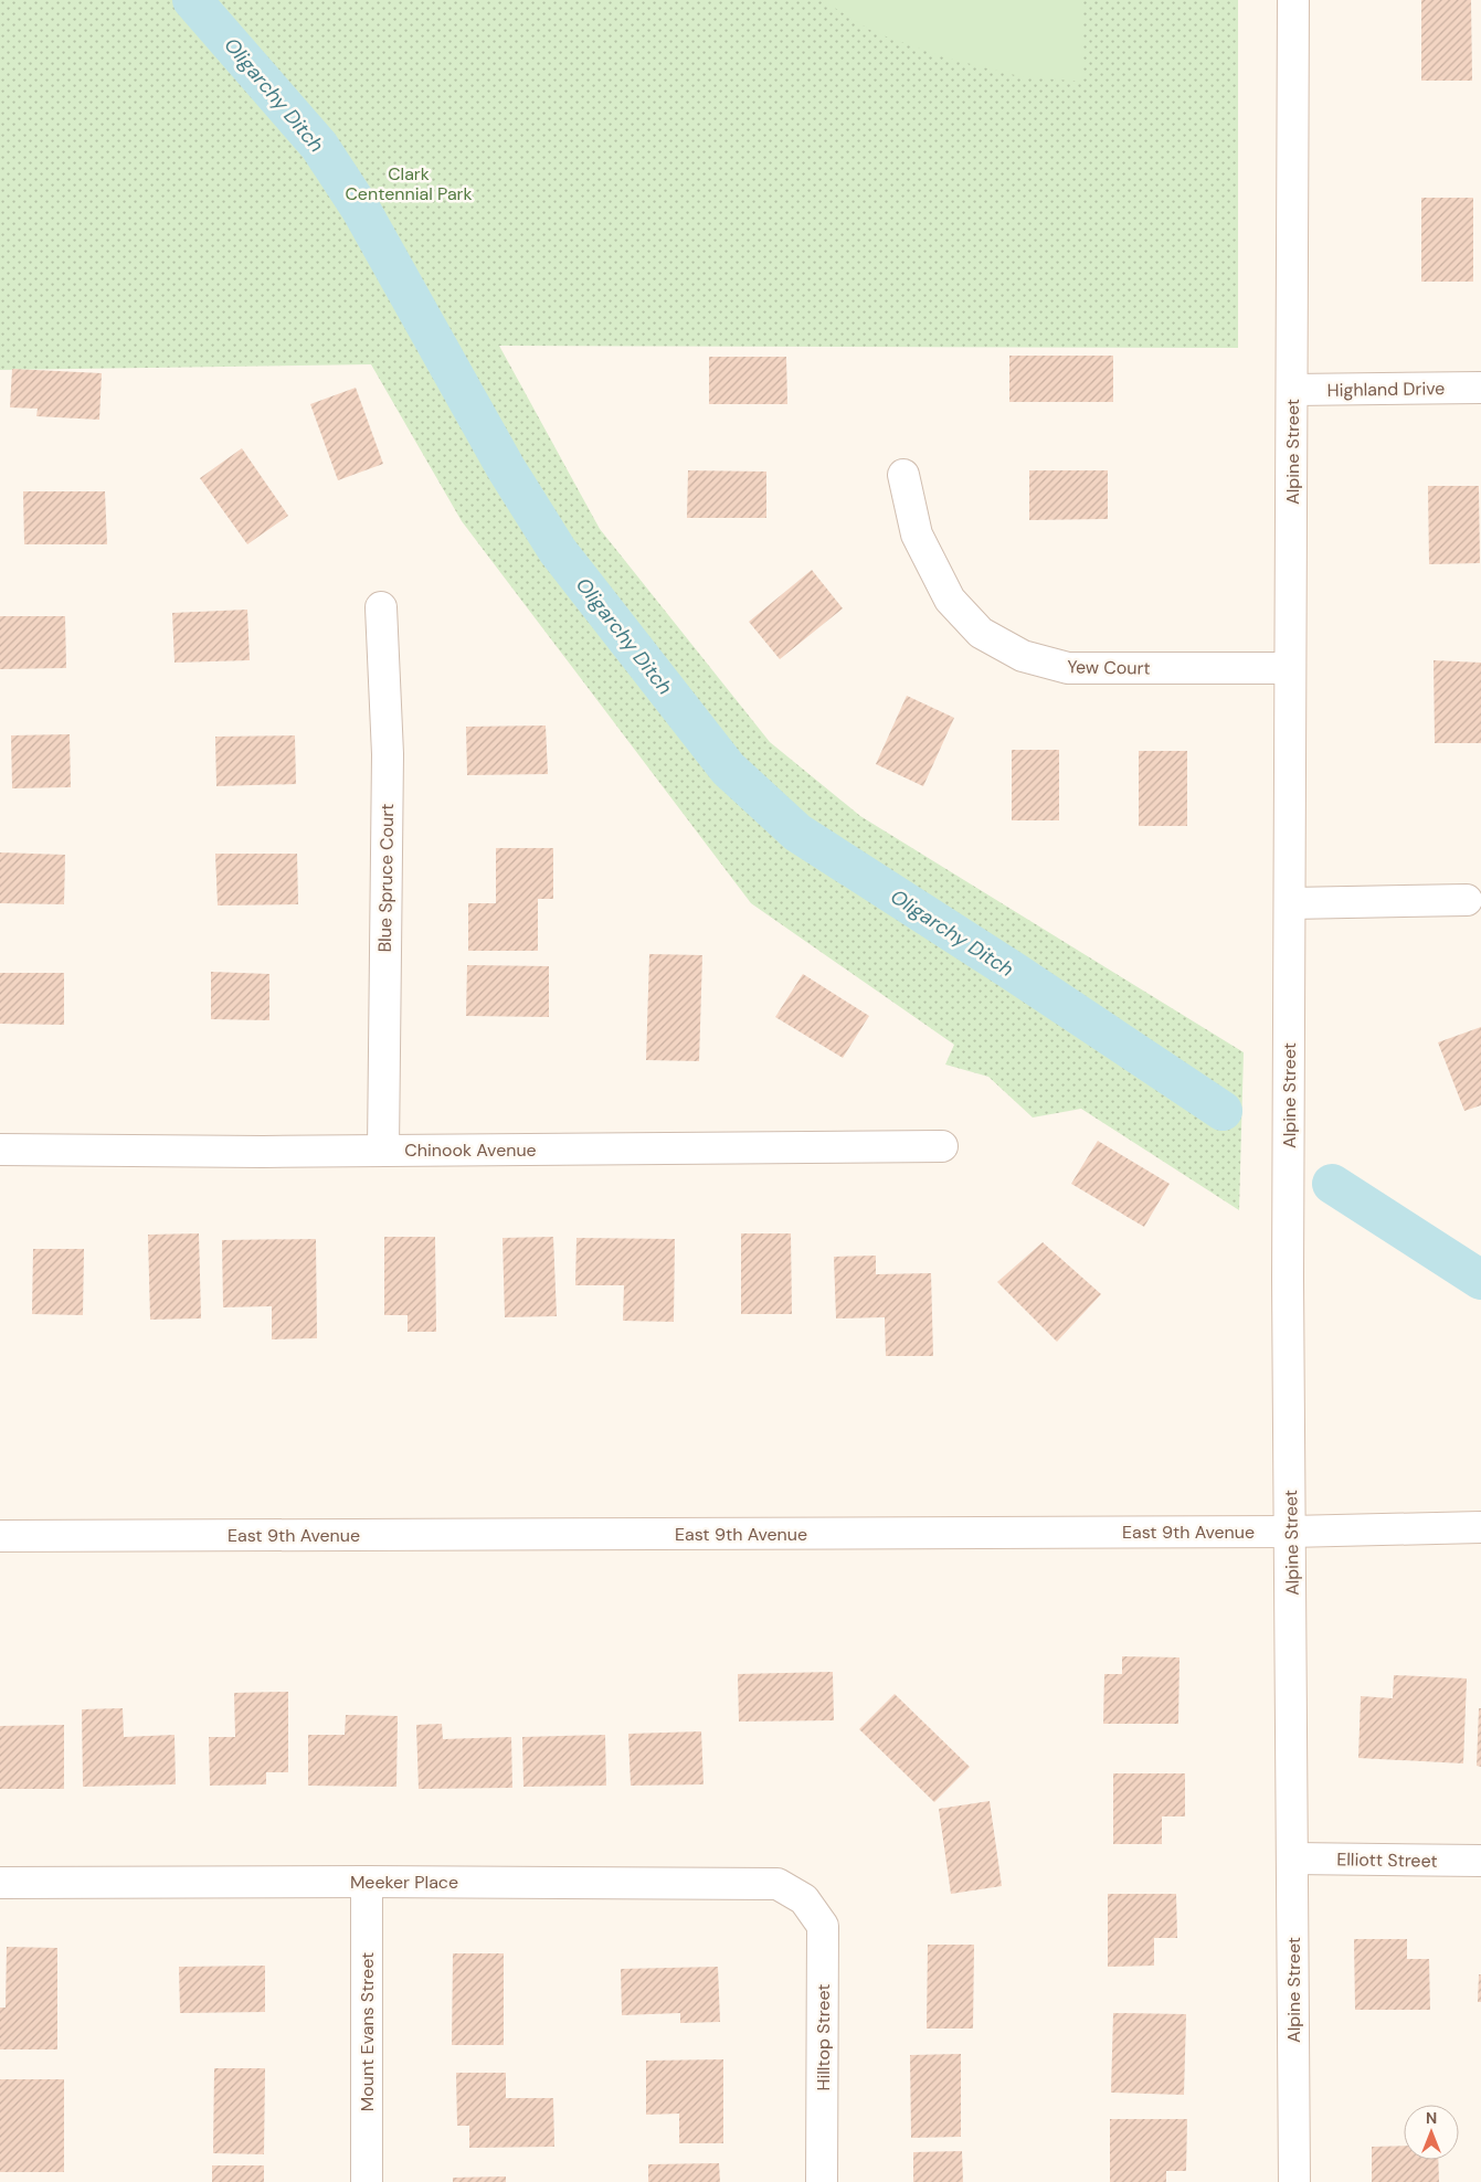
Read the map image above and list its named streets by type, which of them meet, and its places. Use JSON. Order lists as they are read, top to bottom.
{
  "streets": {
    "street": [
      "Highland Drive",
      "Alpine Street",
      "Yew Court",
      "Blue Spruce Court",
      "Chinook Avenue",
      "East 9th Avenue",
      "Elliott Street",
      "Meeker Place",
      "Mount Evans Street",
      "Hilltop Street"
    ]
  },
  "crossings": [
    ["Highland Drive", "Alpine Street"],
    ["Alpine Street", "Yew Court"],
    ["Alpine Street", "East 9th Avenue"],
    ["Alpine Street", "Elliott Street"],
    ["Blue Spruce Court", "Chinook Avenue"],
    ["Meeker Place", "Mount Evans Street"],
    ["Meeker Place", "Hilltop Street"]
  ],
  "water": ["Oligarchy Ditch"],
  "parks": ["Clark Centennial Park"],
  "north": "top"
}
